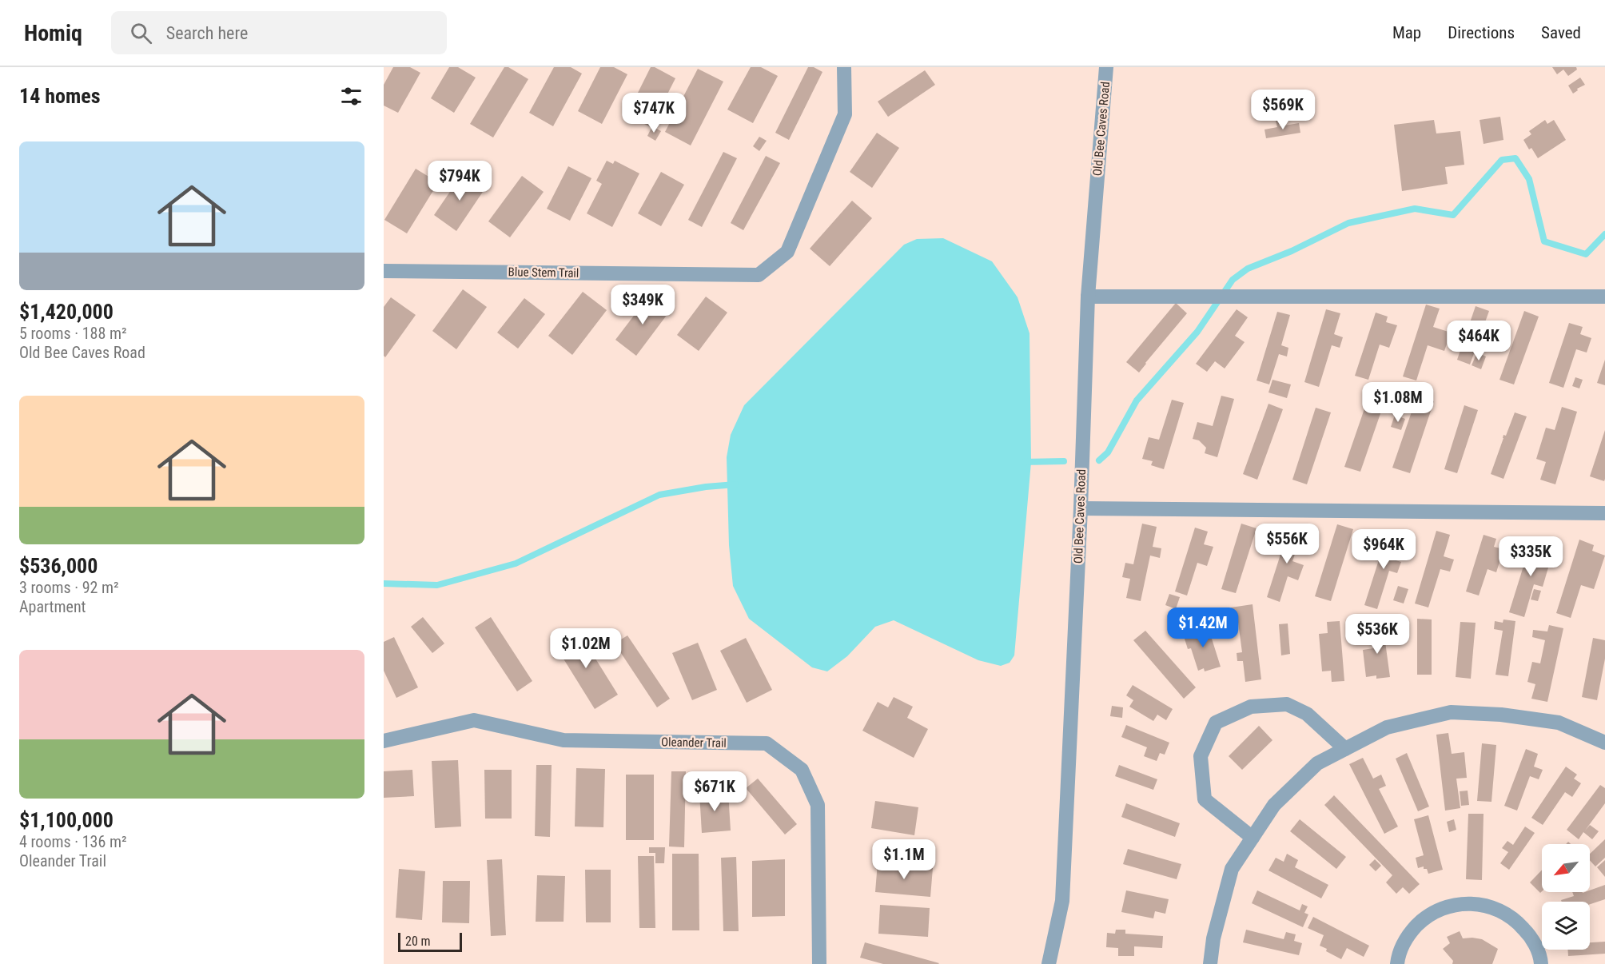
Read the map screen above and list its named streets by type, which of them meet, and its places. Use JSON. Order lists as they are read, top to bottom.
{
  "streets": {
    "street": ["Old Bee Caves Road", "Blue Stem Trail", "Oleander Trail"]
  },
  "scale_bar": "20 m",
  "north": "bottom left",
  "page": {
    "header": "Homiq",
    "search": "Search here",
    "nav": ["Map", "Directions", "Saved"],
    "heading": "14 homes",
    "price": [
      "$569K",
      "$747K",
      "$794K",
      "$349K",
      "$464K",
      "$1.08M",
      "$556K",
      "$964K",
      "$335K",
      "$1.42M",
      "$536K",
      "$1.02M",
      "$671K",
      "$1.1M"
    ],
    "list": [
      {
        "name": "$1,420,000",
        "note": "5 rooms · 188 m² · Old Bee Caves Road"
      },
      {
        "name": "$536,000",
        "note": "3 rooms · 92 m² · Apartment"
      },
      {
        "name": "$1,100,000",
        "note": "4 rooms · 136 m² · Oleander Trail"
      }
    ],
    "scale": "20 m"
  }
}
